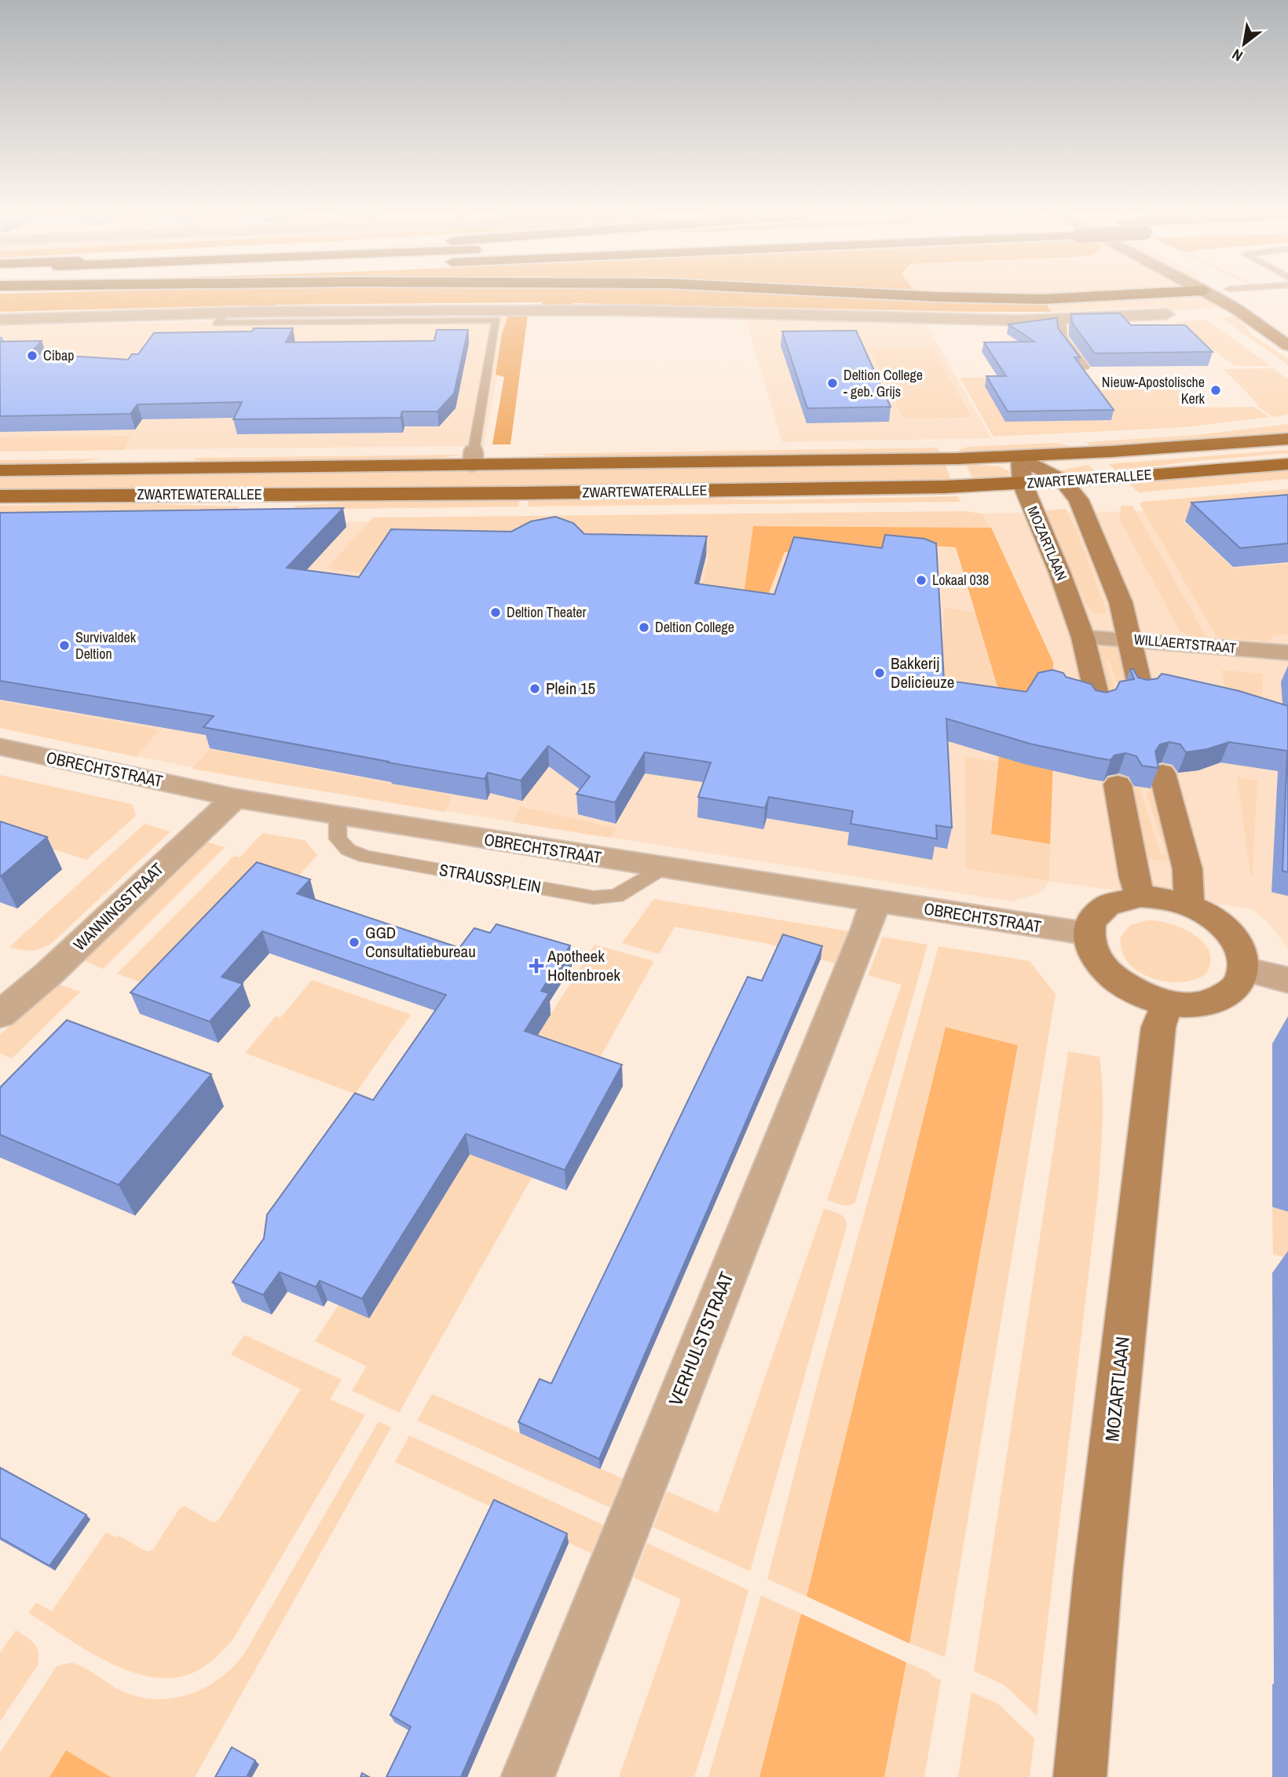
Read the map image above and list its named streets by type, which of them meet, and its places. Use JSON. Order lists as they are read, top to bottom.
{
  "streets": {
    "main road": ["ZWARTEWATERALLEE"],
    "street": [
      "MOZARTLAAN",
      "WILLAERTSTRAAT",
      "OBRECHTSTRAAT",
      "WANNINGSTRAAT",
      "VERHULSTSTRAAT"
    ],
    "lane": ["STRAUSSPLEIN"]
  },
  "crossings": [
    ["ZWARTEWATERALLEE", "MOZARTLAAN"],
    ["MOZARTLAAN", "WILLAERTSTRAAT"],
    ["MOZARTLAAN", "OBRECHTSTRAAT"],
    ["OBRECHTSTRAAT", "STRAUSSPLEIN"],
    ["OBRECHTSTRAAT", "WANNINGSTRAAT"],
    ["OBRECHTSTRAAT", "VERHULSTSTRAAT"]
  ],
  "places": {
    "other": [
      "Cibap",
      "Deltion College - geb. Grijs",
      "Nieuw-Apostolische Kerk",
      "Lokaal 038",
      "Deltion Theater",
      "Deltion College",
      "Survivaldek Deltion",
      "Bakkerij Delicieuze",
      "Plein 15",
      "GGD Consultatiebureau"
    ],
    "health": ["Apotheek Holtenbroek"]
  },
  "north": "bottom left"
}
